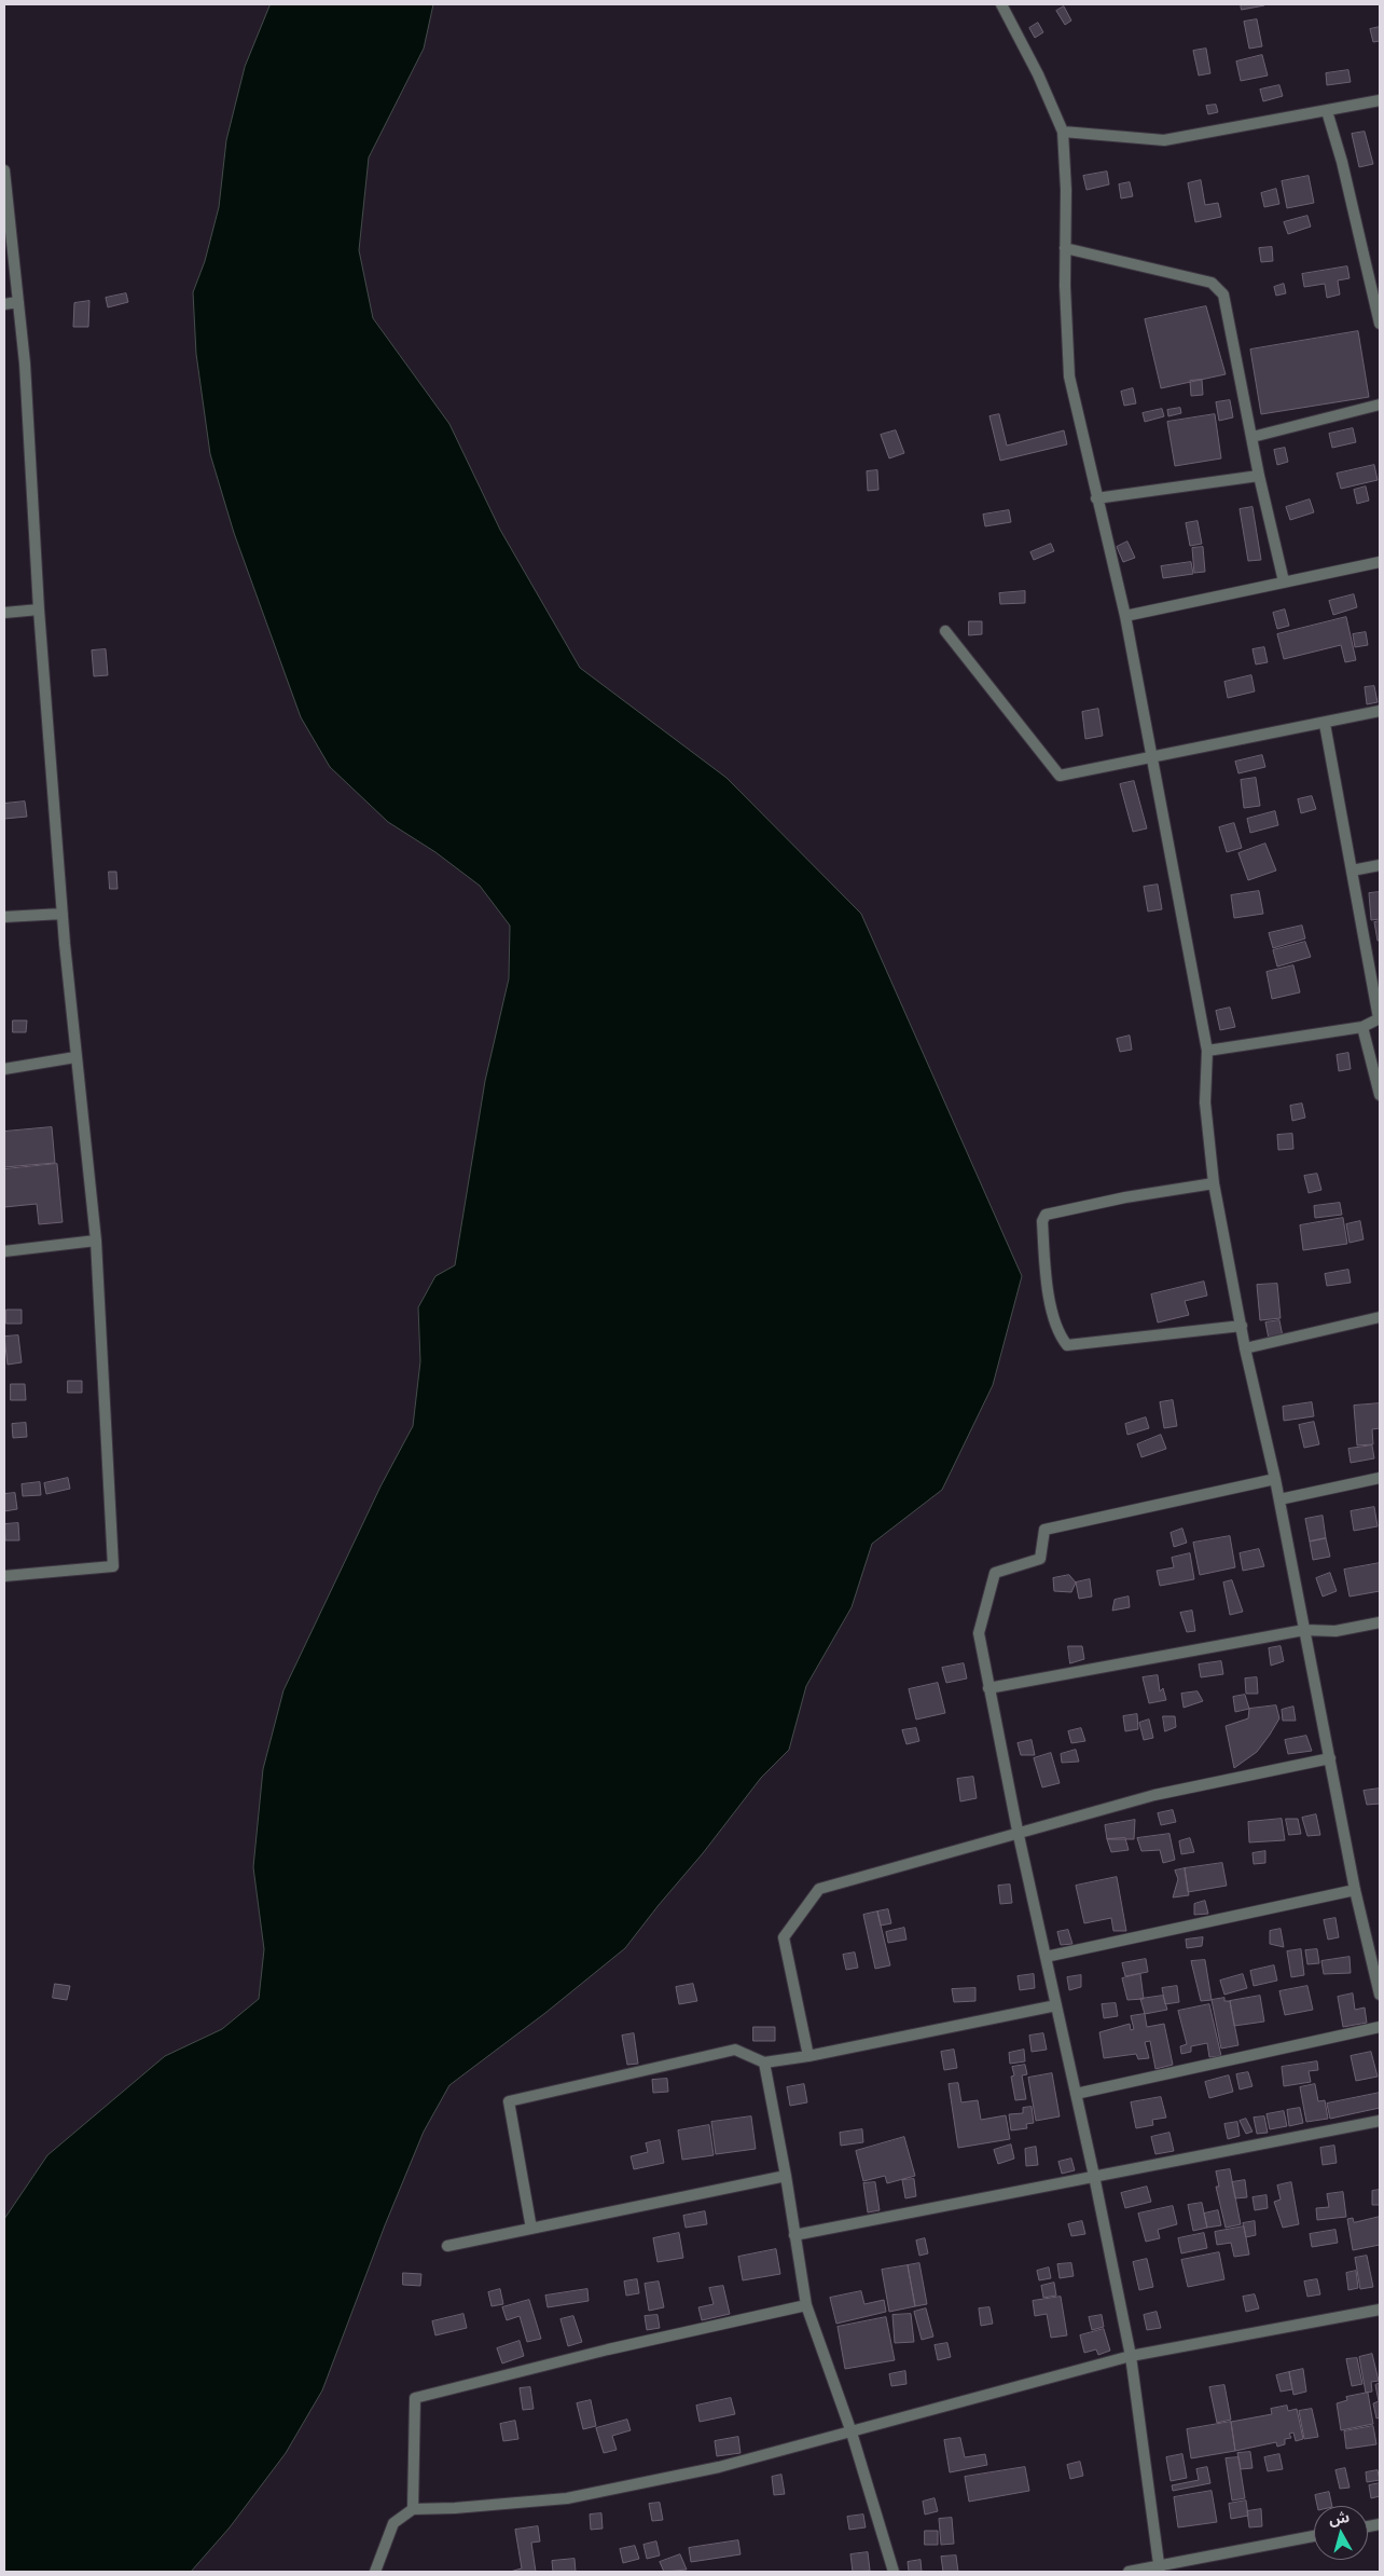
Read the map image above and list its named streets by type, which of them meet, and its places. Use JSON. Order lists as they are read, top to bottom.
{
  "north": "top"
}
